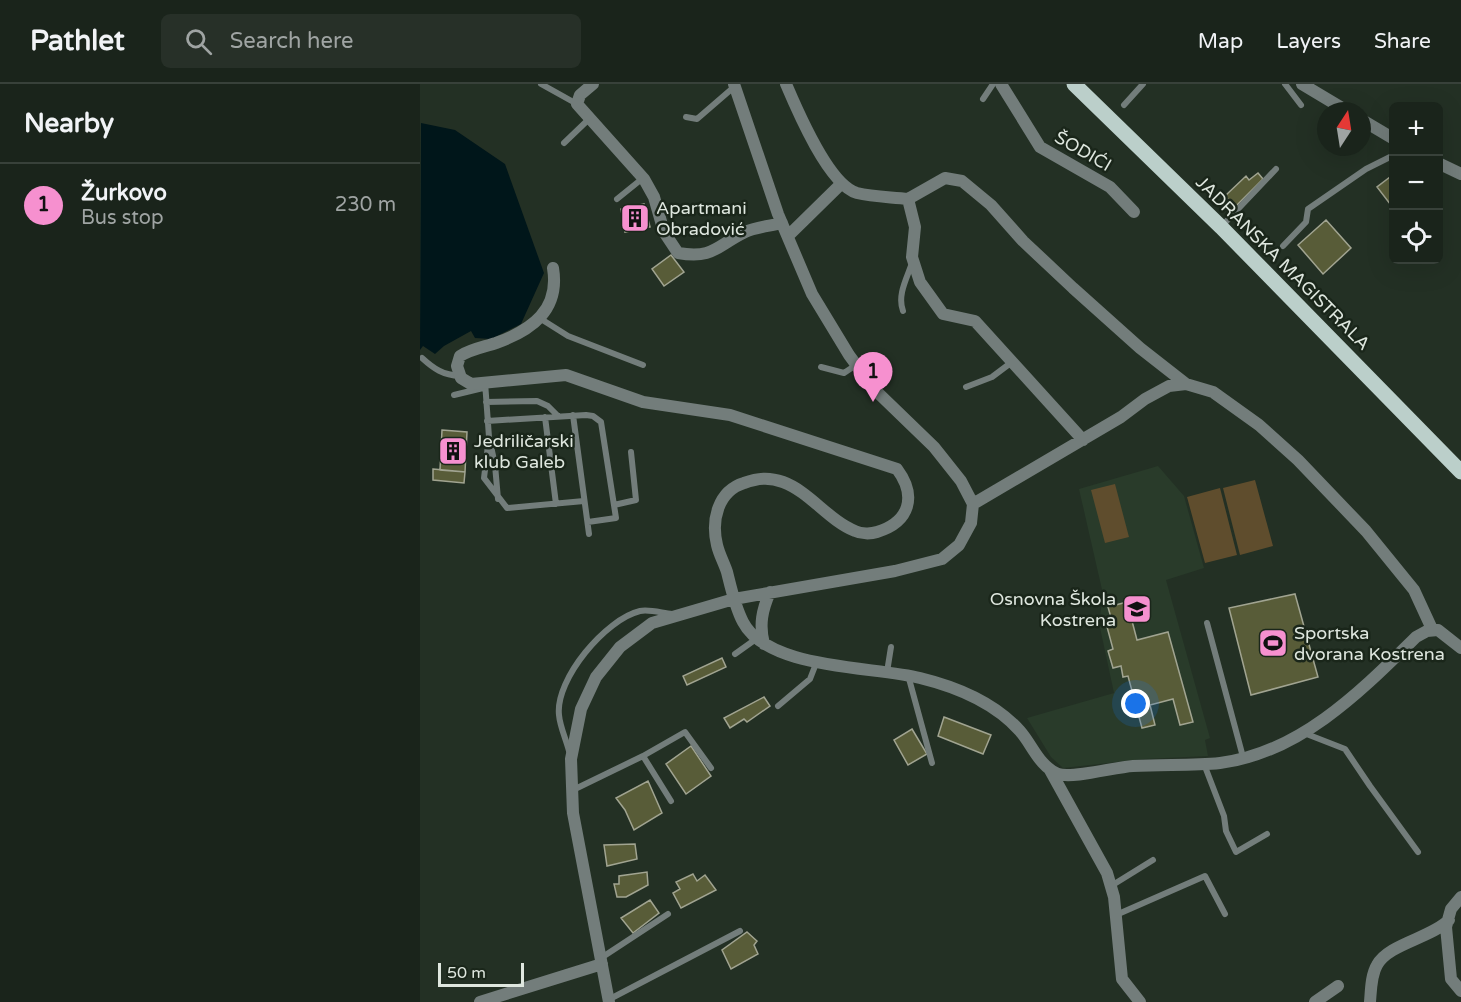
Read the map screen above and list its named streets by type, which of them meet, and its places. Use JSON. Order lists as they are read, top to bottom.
{
  "streets": {
    "main road": ["JADRANSKA MAGISTRALA"],
    "street": ["ŠODIĆI"]
  },
  "places": {
    "building": ["Apartmani Obradović", "Jedriličarski klub Galeb"],
    "school or university": ["Osnovna Škola Kostrena"],
    "sports": ["Sportska dvorana Kostrena"]
  },
  "scale_bar": "50 m",
  "north": "top",
  "page": {
    "header": "Pathlet",
    "search": "Search here",
    "nav": ["Map", "Layers", "Share"],
    "heading": "Nearby",
    "map_buttons": ["+", "−"],
    "list": [
      {
        "mark": "1",
        "name": "Žurkovo",
        "note": "Bus stop",
        "value": "230 m"
      }
    ],
    "pins": "1",
    "scale": "50 m"
  }
}
